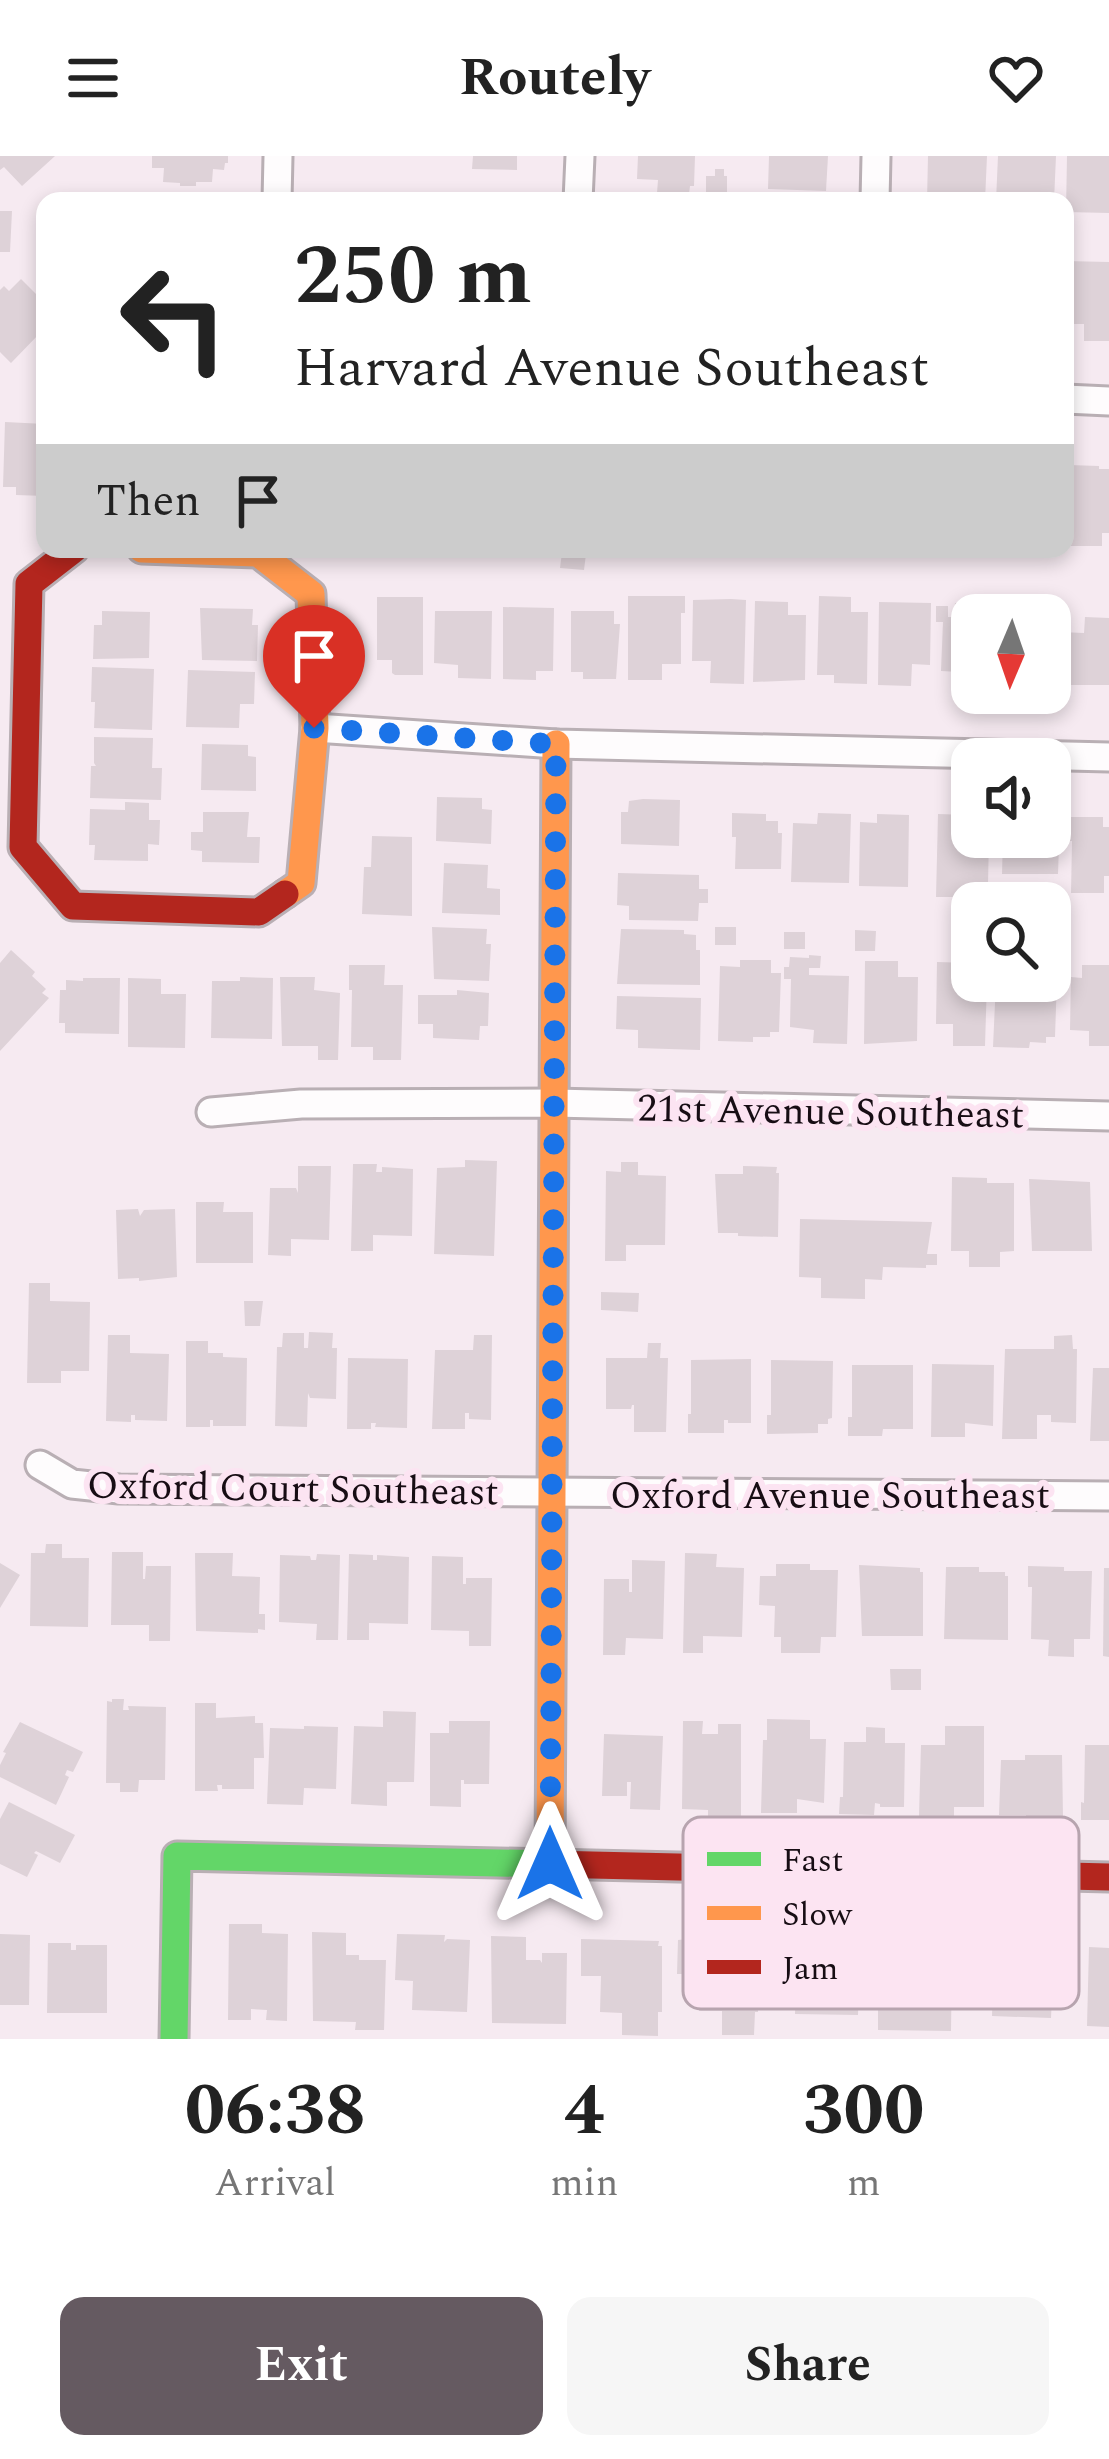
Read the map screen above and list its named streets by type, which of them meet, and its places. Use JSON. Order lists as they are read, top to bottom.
{
  "streets": {
    "street": ["21st Avenue Southeast", "Oxford Court Southeast", "Oxford Avenue Southeast"]
  },
  "crossings": [
    ["Oxford Court Southeast", "Oxford Avenue Southeast"]
  ],
  "legend": ["Fast", "Slow", "Jam"],
  "north": "bottom",
  "page": {
    "header": "Routely",
    "turn": ["250 m", "Harvard Avenue Southeast"],
    "then": "Then",
    "eta": [
      "06:38",
      "Arrival",
      "4",
      "min",
      "300",
      "m"
    ],
    "buttons": ["Exit", "Share"]
  }
}
